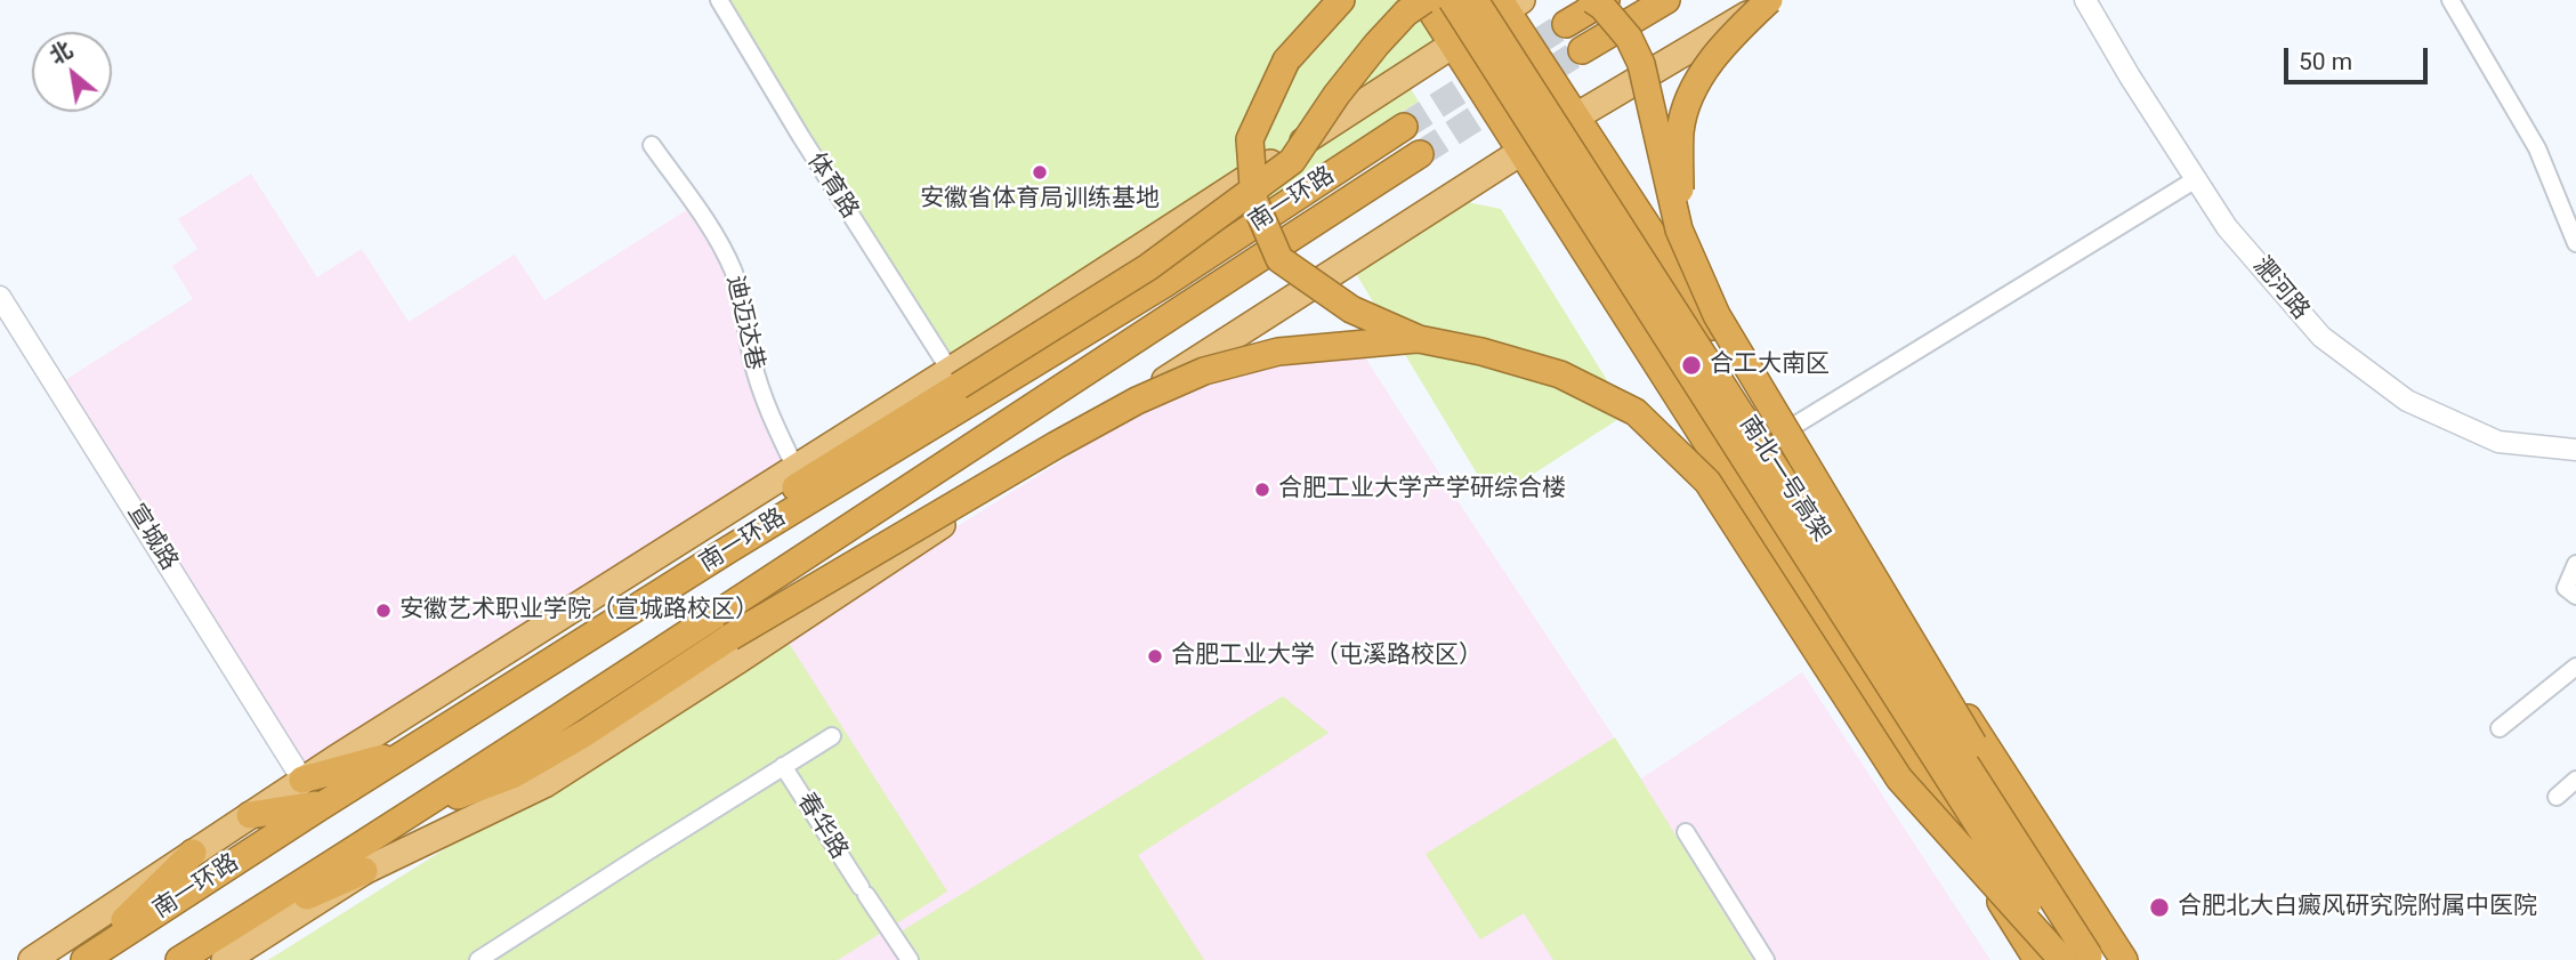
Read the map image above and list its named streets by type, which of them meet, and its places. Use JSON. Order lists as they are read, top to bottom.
{
  "streets": {
    "highway": ["南一环路", "南北一号高架"],
    "street": [
      "体育路",
      "淝河路",
      "迪迈达巷",
      "宣城路",
      "春华路"
    ]
  },
  "places": [
    "安徽省体育局训练基地",
    "合工大南区",
    "合肥工业大学产学研综合楼",
    "安徽艺术职业学院（宣城路校区）",
    "合肥工业大学（屯溪路校区）",
    "合肥北大白癜风研究院附属中医院"
  ],
  "scale_bar": "50 m",
  "north": "top left"
}
